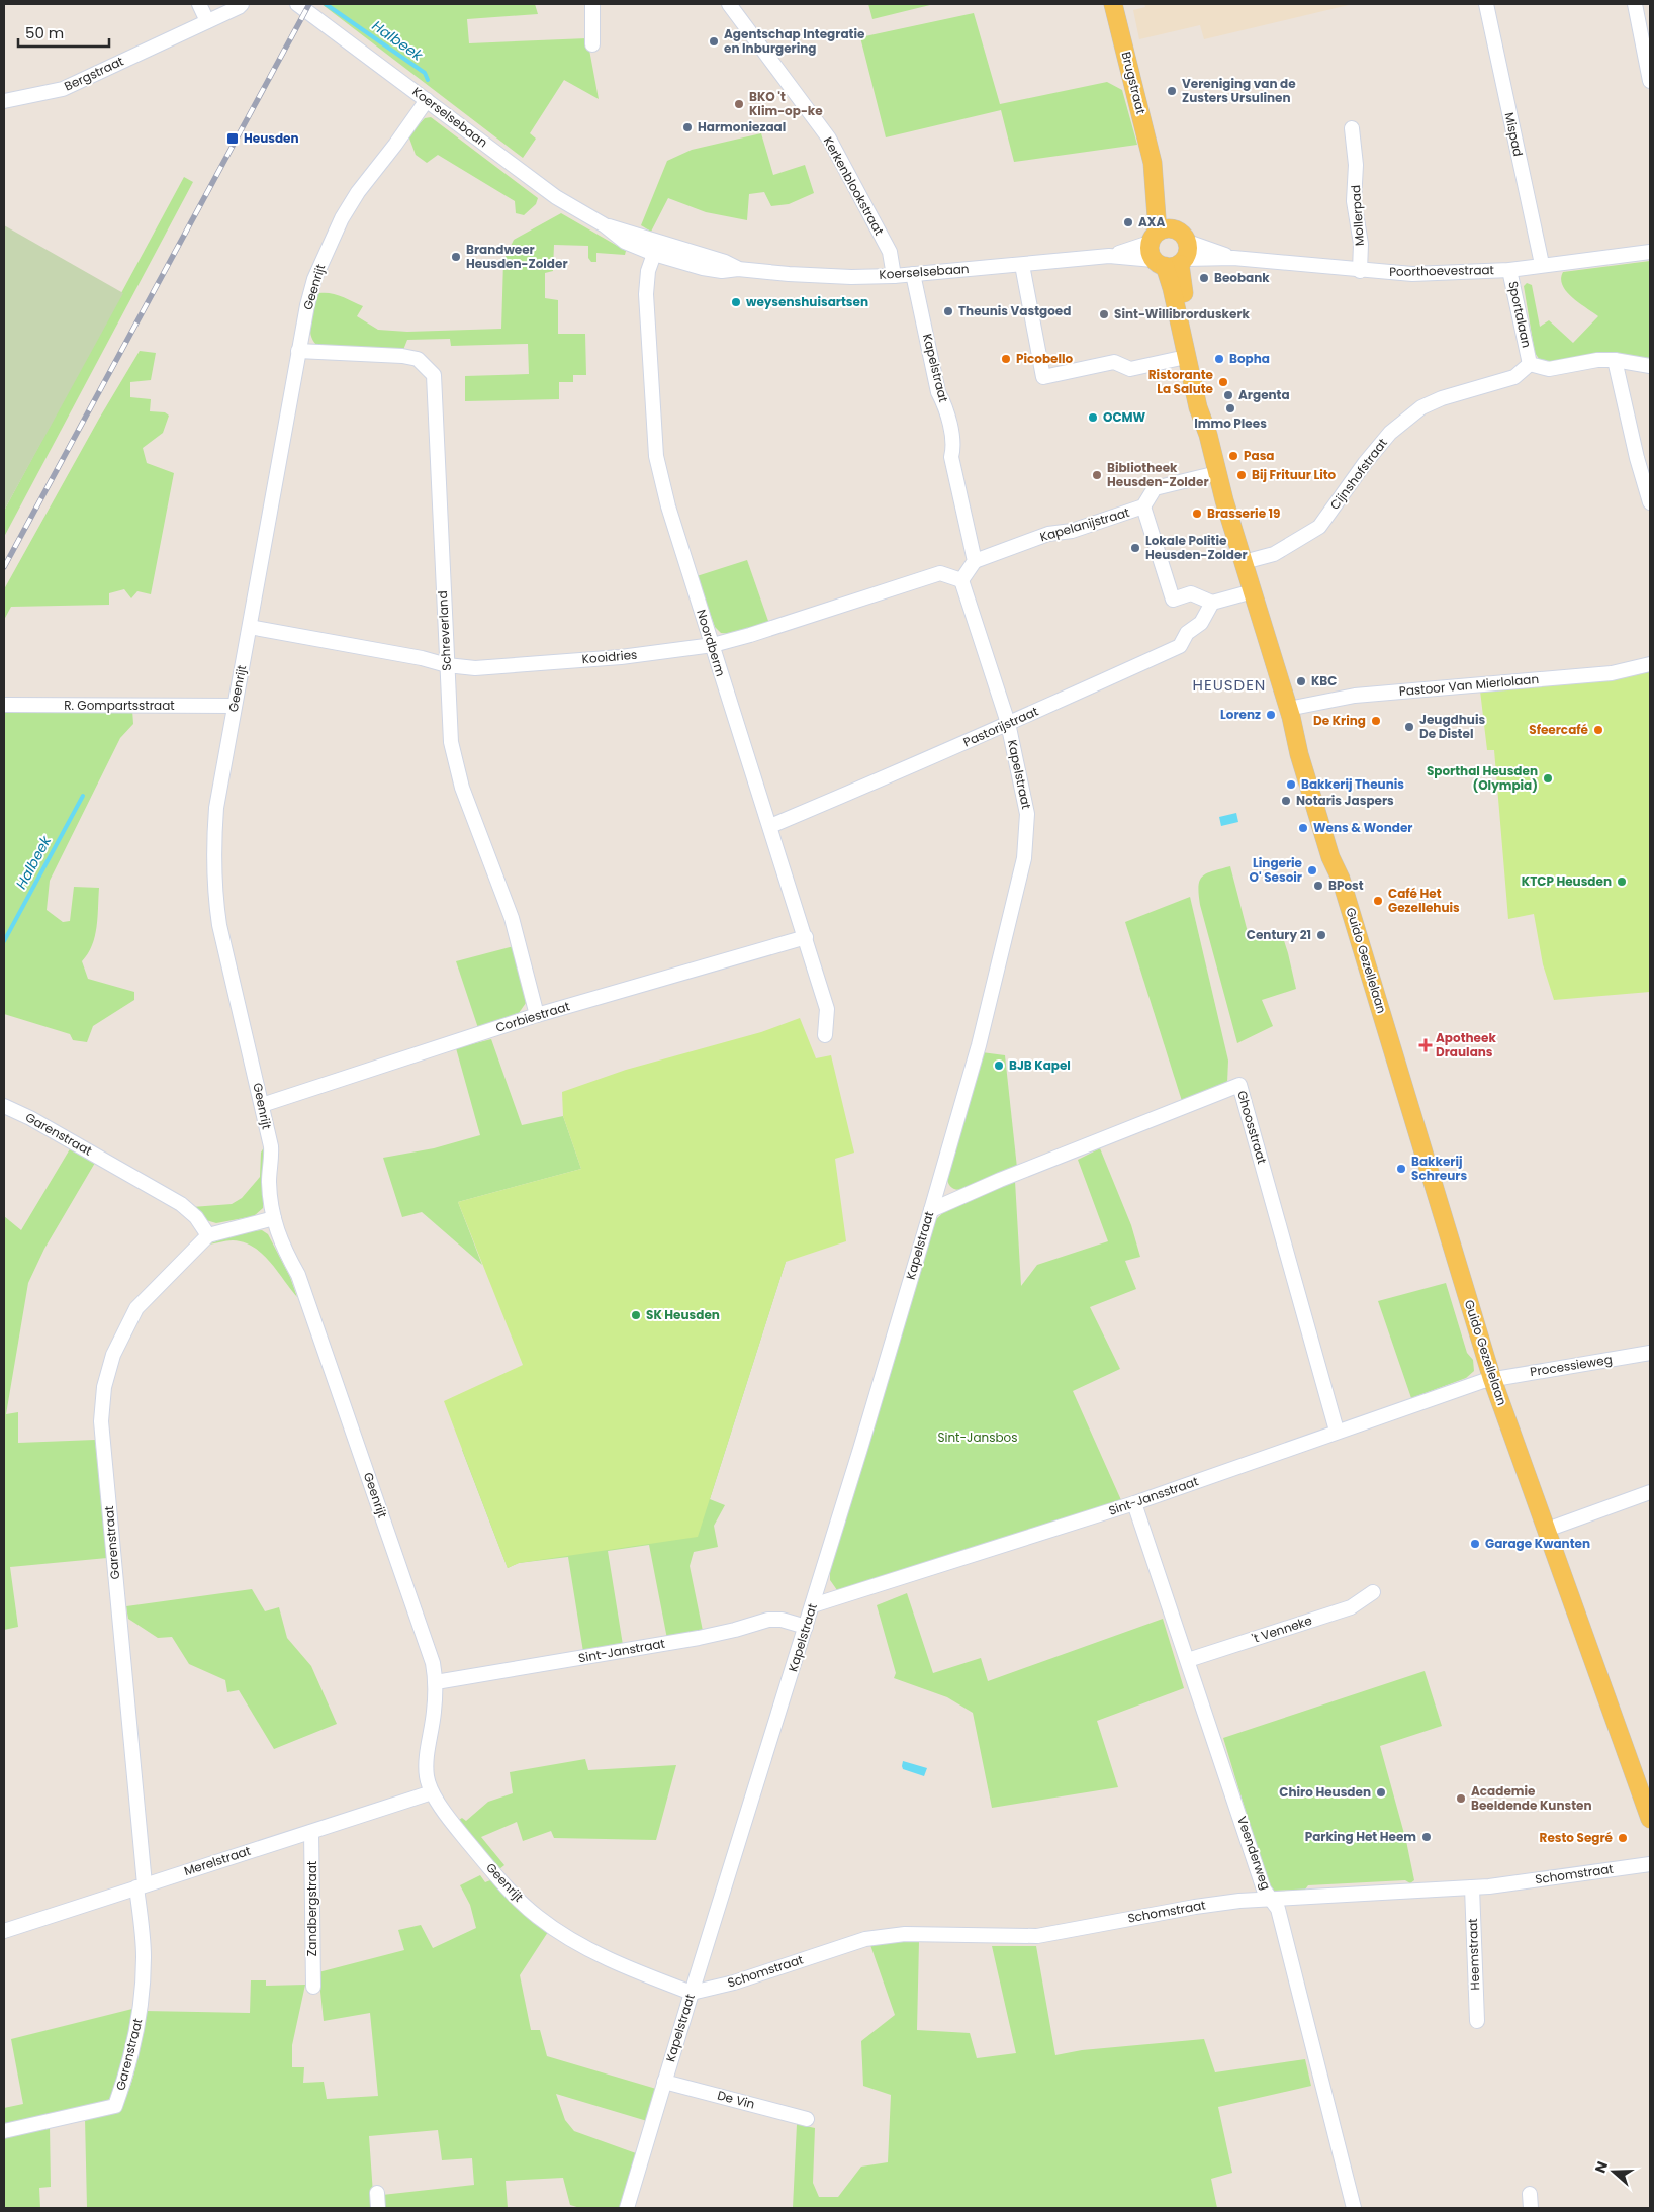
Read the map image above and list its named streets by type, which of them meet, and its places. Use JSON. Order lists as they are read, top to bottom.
{
  "streets": {
    "main road": ["Brugstraat", "Guido Gezellelaan"],
    "street": [
      "Bergstraat",
      "Koerselsebaan",
      "Mispad",
      "Kerkenblookstraat",
      "Mollerpad",
      "Poorthoevestraat",
      "Geenrijt",
      "Sportalaan",
      "Kapelstraat",
      "Cijnshofstraat",
      "Kapelanijstraat",
      "Schreverland",
      "Noordberm",
      "Kooidries",
      "Pastoor Van Mierlolaan",
      "R. Gompartsstraat",
      "Pastorijstraat",
      "Corbiestraat",
      "Ghoosstraat",
      "Garenstraat",
      "Processieweg",
      "Sint-Jansstraat",
      "'t Venneke",
      "Sint-Janstraat",
      "Veenderweg",
      "Merelstraat",
      "Schomstraat",
      "Zandbergstraat",
      "Heemstraat",
      "De Vin"
    ]
  },
  "crossings": [
    ["Brugstraat", "Koerselsebaan"],
    ["Brugstraat", "Poorthoevestraat"],
    ["Koerselsebaan", "Kerkenblookstraat"],
    ["Koerselsebaan", "Poorthoevestraat"],
    ["Koerselsebaan", "Geenrijt"],
    ["Koerselsebaan", "Kapelstraat"],
    ["Koerselsebaan", "Noordberm"],
    ["Mispad", "Poorthoevestraat"],
    ["Mollerpad", "Poorthoevestraat"],
    ["Poorthoevestraat", "Sportalaan"],
    ["Geenrijt", "Kapelstraat"],
    ["Geenrijt", "Schreverland"],
    ["Geenrijt", "Kooidries"],
    ["Geenrijt", "R. Gompartsstraat"],
    ["Geenrijt", "Corbiestraat"],
    ["Geenrijt", "Sint-Janstraat"],
    ["Geenrijt", "Merelstraat"],
    ["Geenrijt", "Schomstraat"],
    ["Sportalaan", "Cijnshofstraat"],
    ["Kapelstraat", "Kapelanijstraat"],
    ["Kapelstraat", "Kooidries"],
    ["Kapelstraat", "Pastorijstraat"],
    ["Kapelstraat", "Ghoosstraat"],
    ["Kapelstraat", "Sint-Jansstraat"],
    ["Kapelstraat", "Sint-Janstraat"],
    ["Kapelstraat", "Schomstraat"],
    ["Kapelstraat", "De Vin"],
    ["Cijnshofstraat", "Guido Gezellelaan"],
    ["Kapelanijstraat", "Guido Gezellelaan"],
    ["Schreverland", "Kooidries"],
    ["Schreverland", "Corbiestraat"],
    ["Noordberm", "Kooidries"],
    ["Noordberm", "Pastorijstraat"],
    ["Noordberm", "Corbiestraat"],
    ["Pastoor Van Mierlolaan", "Guido Gezellelaan"],
    ["Guido Gezellelaan", "Processieweg"],
    ["Guido Gezellelaan", "Sint-Jansstraat"],
    ["Ghoosstraat", "Sint-Jansstraat"],
    ["Garenstraat", "Merelstraat"],
    ["Processieweg", "Sint-Jansstraat"],
    ["Sint-Jansstraat", "Veenderweg"],
    ["'t Venneke", "Veenderweg"],
    ["Veenderweg", "Schomstraat"],
    ["Merelstraat", "Zandbergstraat"],
    ["Schomstraat", "Heemstraat"]
  ],
  "districts": ["HEUSDEN"],
  "water": ["Halbeek"],
  "parks": ["Sint-Jansbos"],
  "places": {
    "other": [
      "Agentschap Integratie en Inburgering",
      "Vereniging van de Zusters Ursulinen",
      "BKO 't Klim-op-ke",
      "Harmoniezaal",
      "AXA",
      "Brandweer Heusden-Zolder",
      "Beobank",
      "weysenshuisartsen",
      "Theunis Vastgoed",
      "Sint-Willibrorduskerk",
      "Picobello",
      "Bopha",
      "Ristorante La Salute",
      "Argenta",
      "Immo Plees",
      "OCMW",
      "Pasa",
      "Bibliotheek Heusden-Zolder",
      "Bij Frituur Lito",
      "Brasserie 19",
      "Lokale Politie Heusden-Zolder",
      "KBC",
      "Lorenz",
      "De Kring",
      "Jeugdhuis De Distel",
      "Sfeercafé",
      "Sporthal Heusden (Olympia)",
      "Bakkerij Theunis",
      "Notaris Jaspers",
      "Wens & Wonder",
      "Lingerie O' Sesoir",
      "KTCP Heusden",
      "BPost",
      "Café Het Gezellehuis",
      "Century 21",
      "BJB Kapel",
      "Bakkerij Schreurs",
      "SK Heusden",
      "Garage Kwanten",
      "Chiro Heusden",
      "Academie Beeldende Kunsten",
      "Parking Het Heem",
      "Resto Segré"
    ],
    "transit": ["Heusden"],
    "health": ["Apotheek Draulans"]
  },
  "scale_bar": "50 m",
  "north": "left"
}
